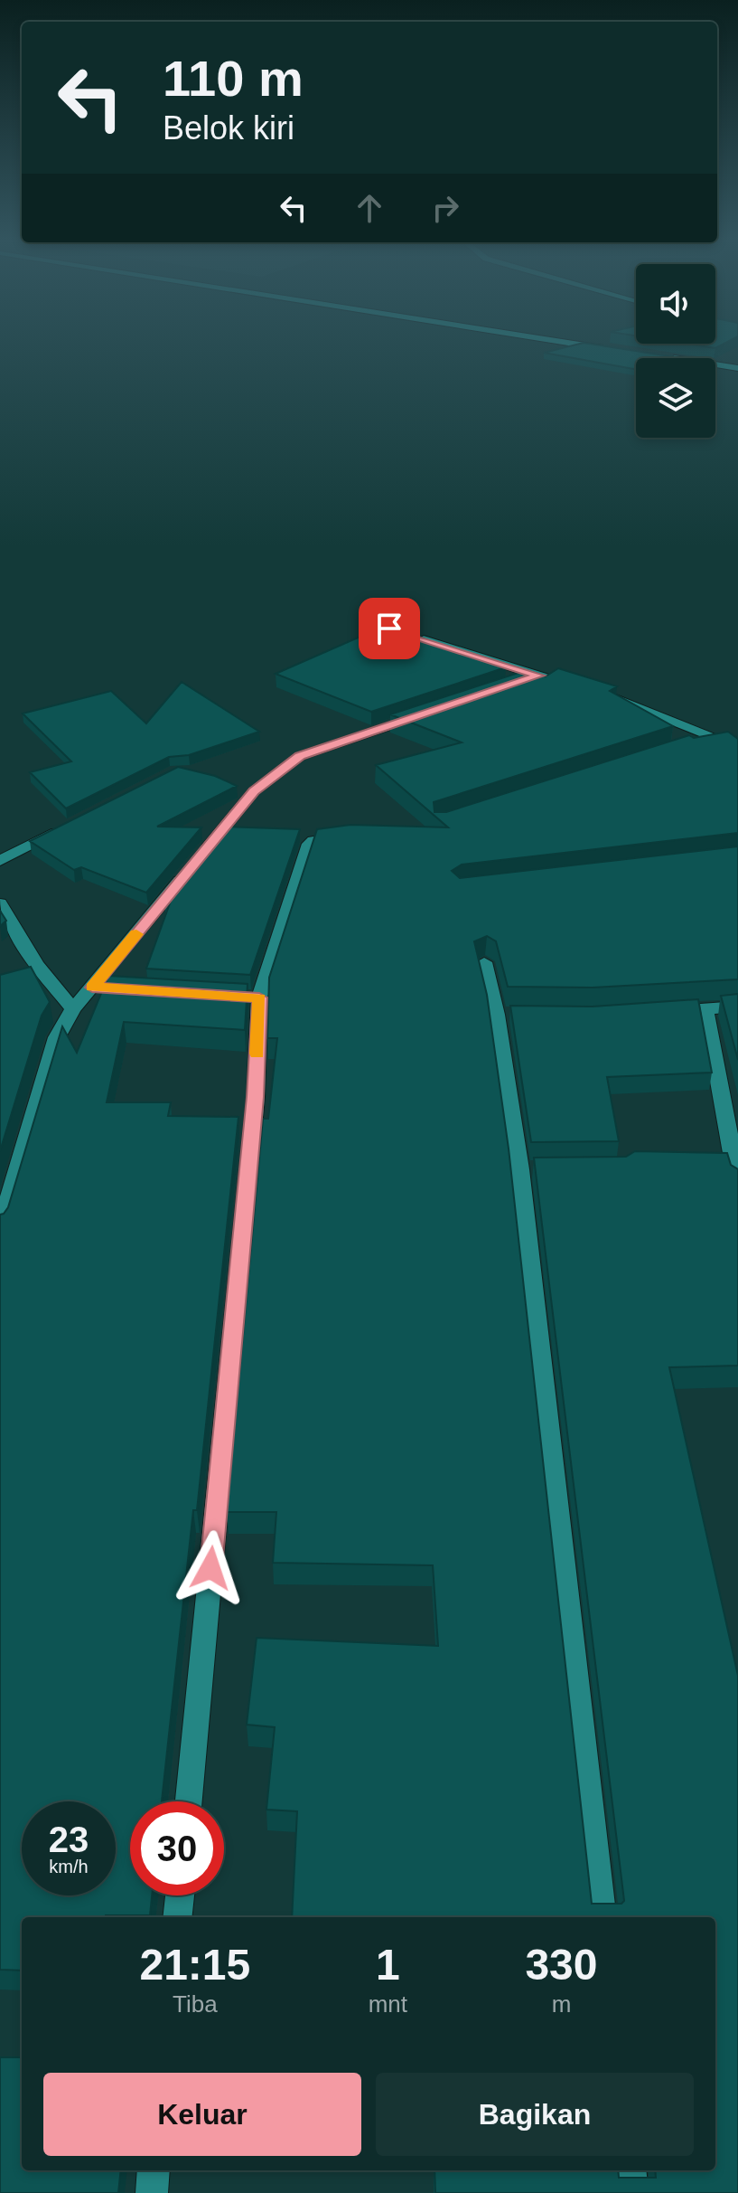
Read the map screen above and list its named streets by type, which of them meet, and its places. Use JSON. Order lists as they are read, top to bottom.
{
  "page": {
    "turn": ["110 m", "Belok kiri"],
    "speed": "23 km/h",
    "limit": "30",
    "eta": [
      "21:15",
      "Tiba",
      "1",
      "mnt",
      "330",
      "m"
    ],
    "buttons": ["Keluar", "Bagikan"]
  }
}
